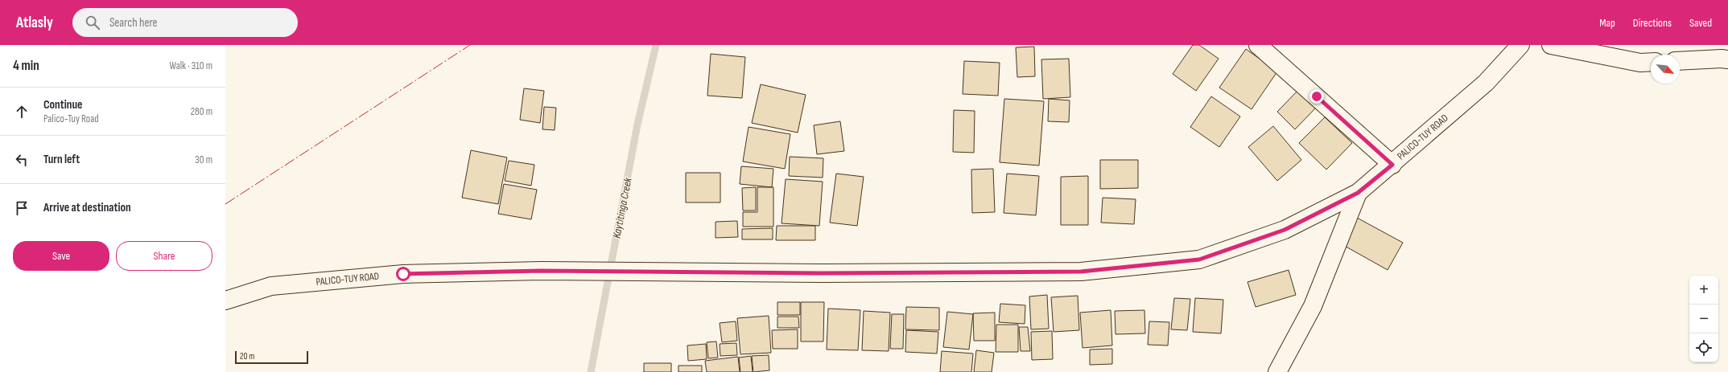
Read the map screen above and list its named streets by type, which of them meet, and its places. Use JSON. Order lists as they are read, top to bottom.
{
  "streets": {
    "main road": ["PALICO-TUY ROAD"]
  },
  "water": ["Kaytitinga Creek"],
  "scale_bar": "20 m",
  "north": "bottom right",
  "page": {
    "header": "Atlasly",
    "search": "Search here",
    "nav": ["Map", "Directions", "Saved"],
    "heading": ["4 min", "Walk · 310 m"],
    "list": [
      ["Continue", "Palico-Tuy Road", "280 m"],
      ["Turn left", "30 m"],
      "Arrive at destination"
    ],
    "buttons": ["Save", "Share"],
    "map_buttons": ["+", "−"],
    "scale": "20 m"
  }
}
